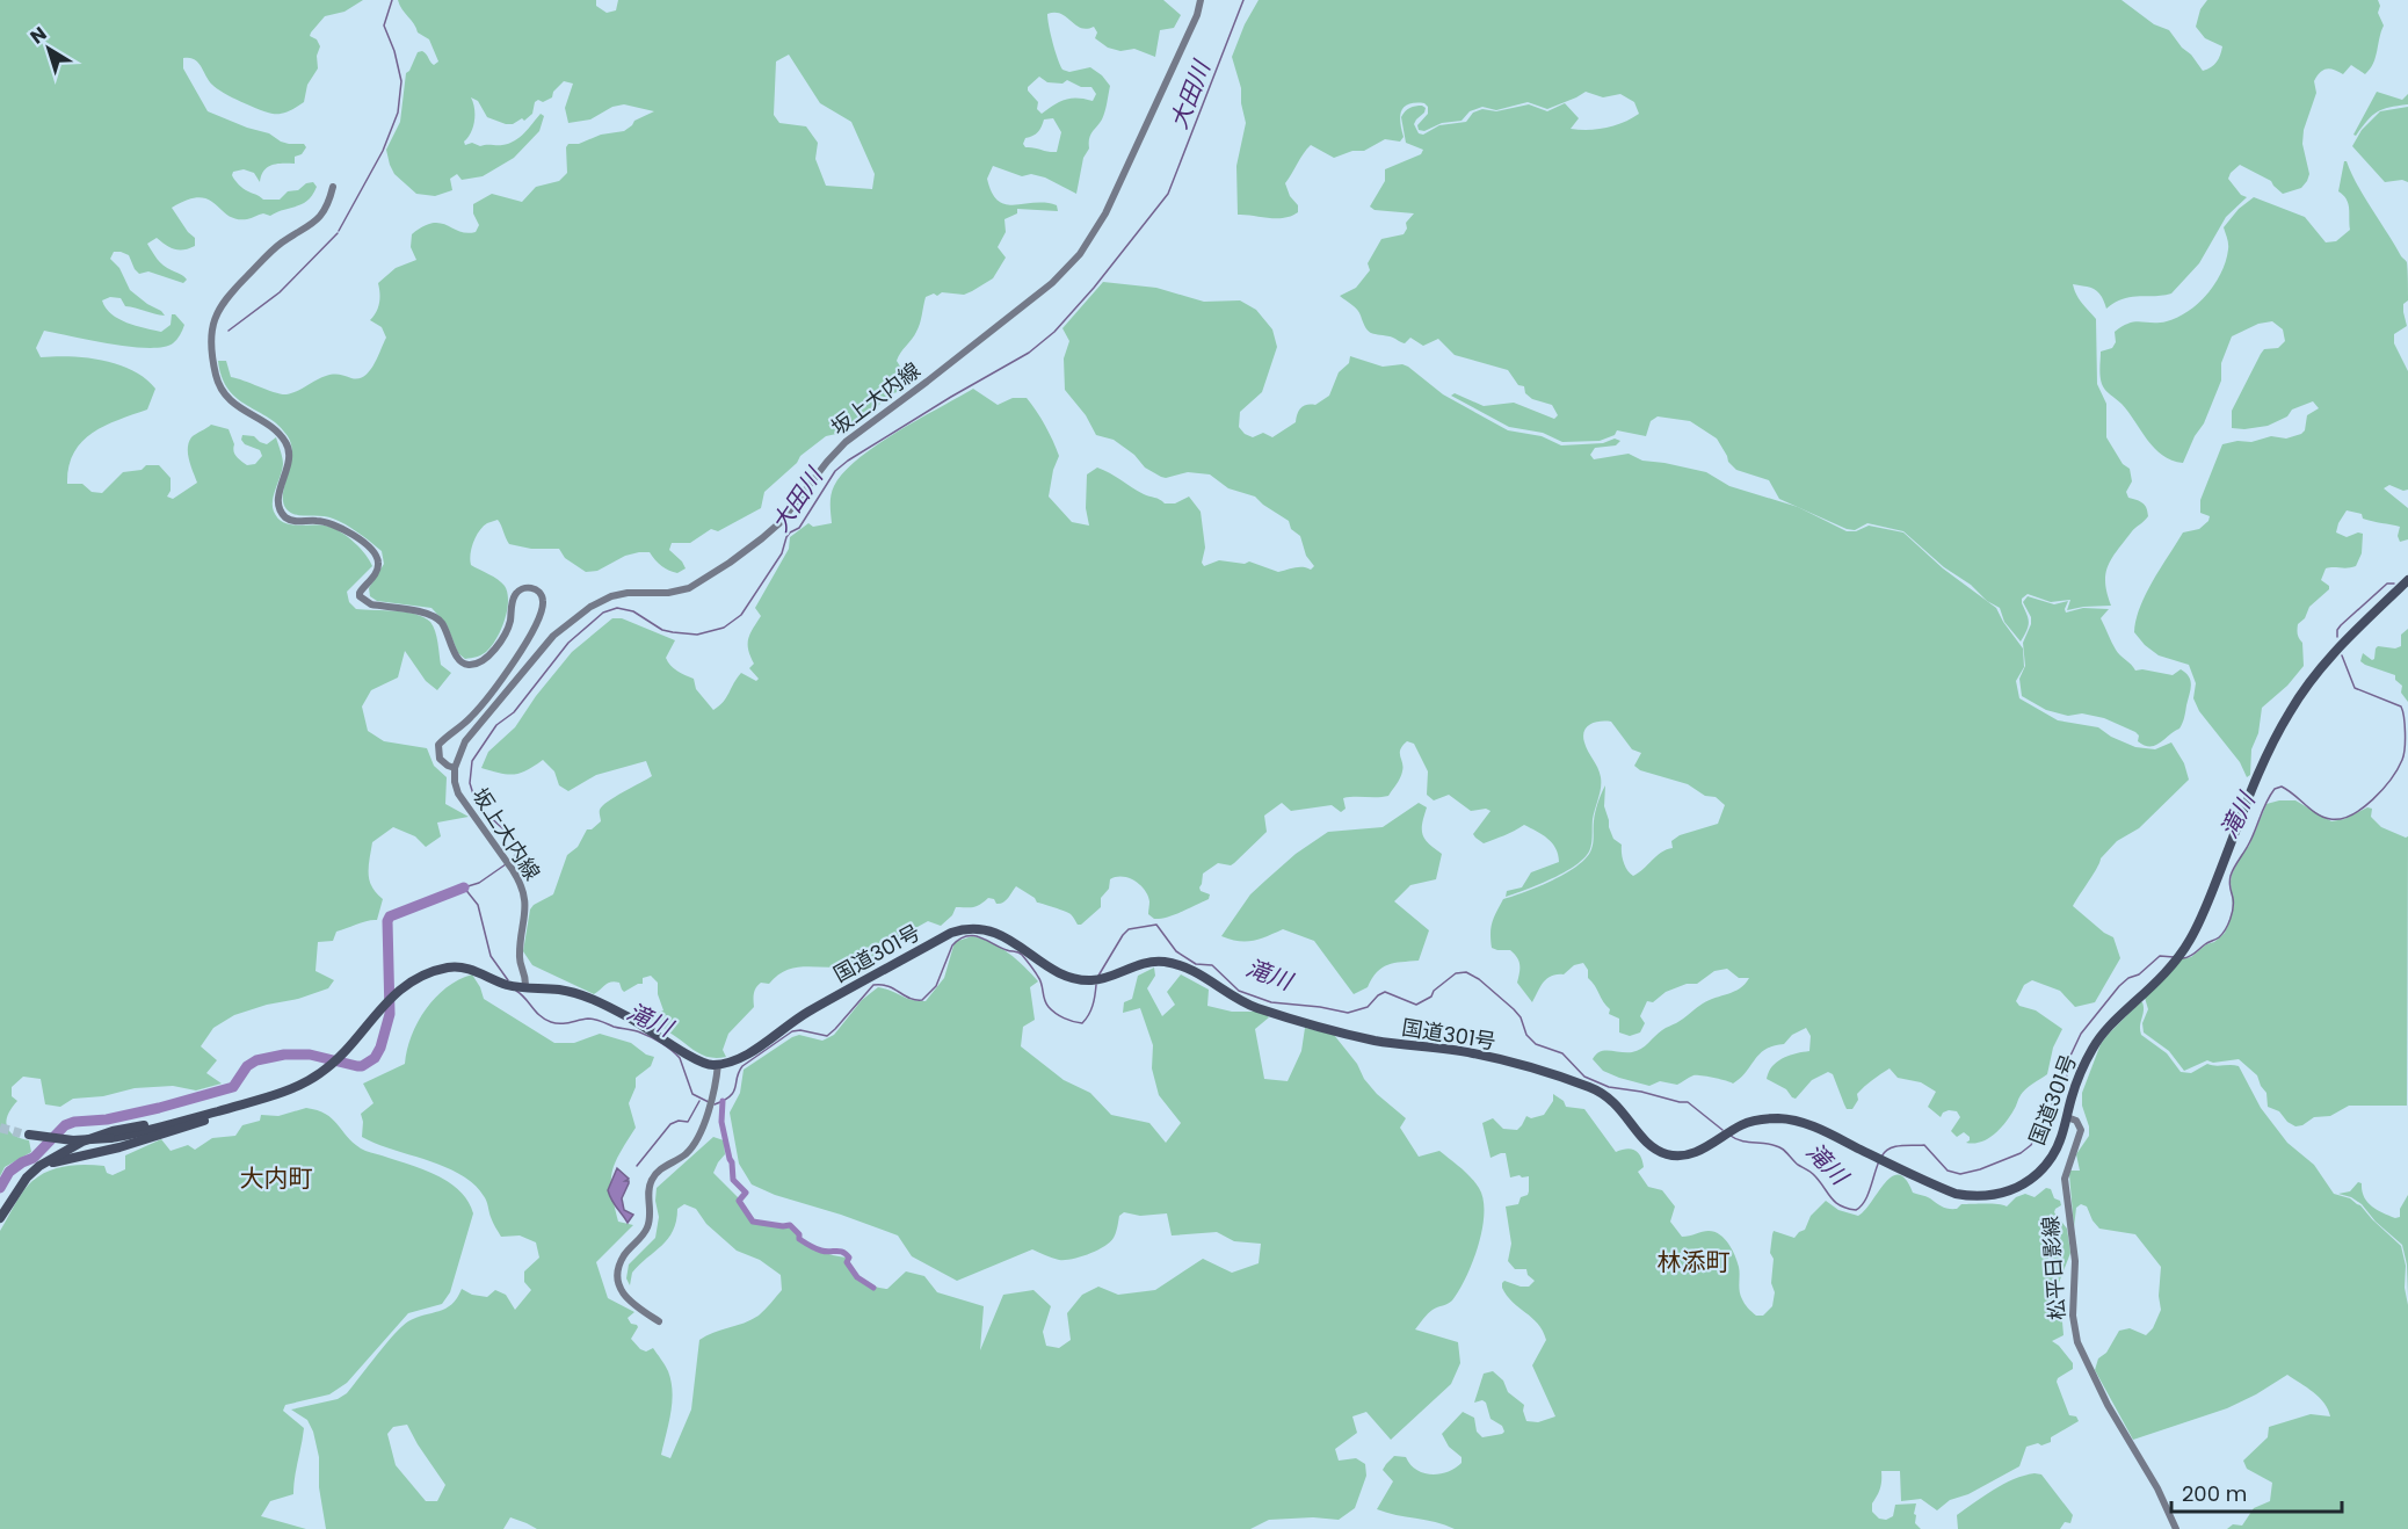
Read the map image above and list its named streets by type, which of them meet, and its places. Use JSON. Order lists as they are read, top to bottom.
{
  "streets": {
    "highway": ["国道301号"],
    "street": ["坂上大内線", "松平日影線"]
  },
  "crossings": [
    ["国道301号", "松平日影線"]
  ],
  "districts": ["大内町", "林添町"],
  "water": ["大田川", "滝川"],
  "scale_bar": "200 m",
  "north": "top left"
}
